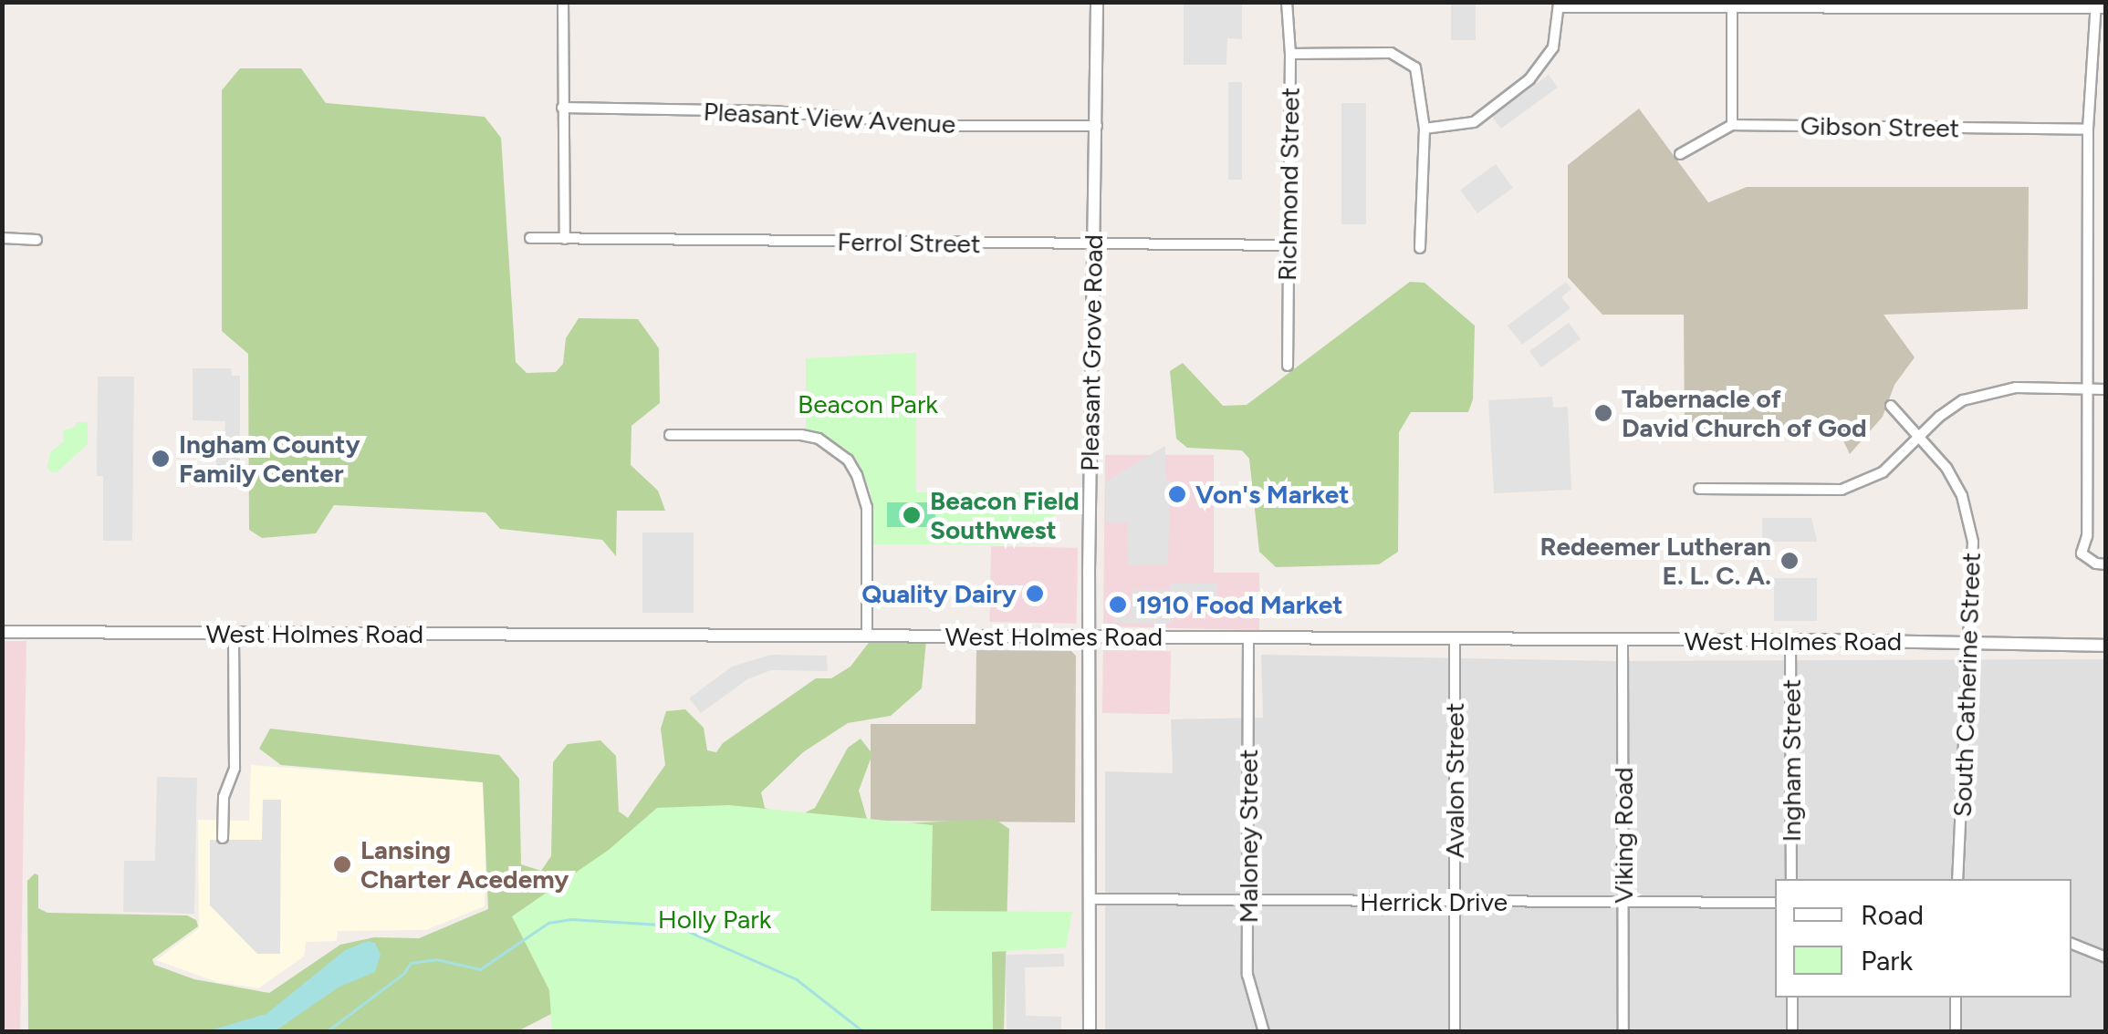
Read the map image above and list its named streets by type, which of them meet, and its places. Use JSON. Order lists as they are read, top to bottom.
{
  "streets": {
    "street": [
      "Pleasant View Avenue",
      "Gibson Street",
      "Richmond Street",
      "Ferrol Street",
      "Pleasant Grove Road",
      "West Holmes Road",
      "South Catherine Street",
      "Ingham Street",
      "Avalon Street",
      "Viking Road",
      "Maloney Street",
      "Herrick Drive"
    ]
  },
  "crossings": [
    ["Pleasant View Avenue", "Pleasant Grove Road"],
    ["Richmond Street", "Ferrol Street"],
    ["Ferrol Street", "Pleasant Grove Road"],
    ["Pleasant Grove Road", "West Holmes Road"],
    ["Pleasant Grove Road", "Herrick Drive"],
    ["West Holmes Road", "South Catherine Street"],
    ["West Holmes Road", "Ingham Street"],
    ["West Holmes Road", "Avalon Street"],
    ["West Holmes Road", "Viking Road"],
    ["West Holmes Road", "Maloney Street"],
    ["Avalon Street", "Herrick Drive"],
    ["Viking Road", "Herrick Drive"],
    ["Maloney Street", "Herrick Drive"]
  ],
  "parks": ["Beacon Park", "Holly Park"],
  "places": [
    "Tabernacle of David Church of God",
    "Ingham County Family Center",
    "Von's Market",
    "Beacon Field Southwest",
    "Redeemer Lutheran E. L. C. A.",
    "Quality Dairy",
    "1910 Food Market",
    "Lansing Charter Acedemy"
  ],
  "legend": ["Road", "Park"]
}
